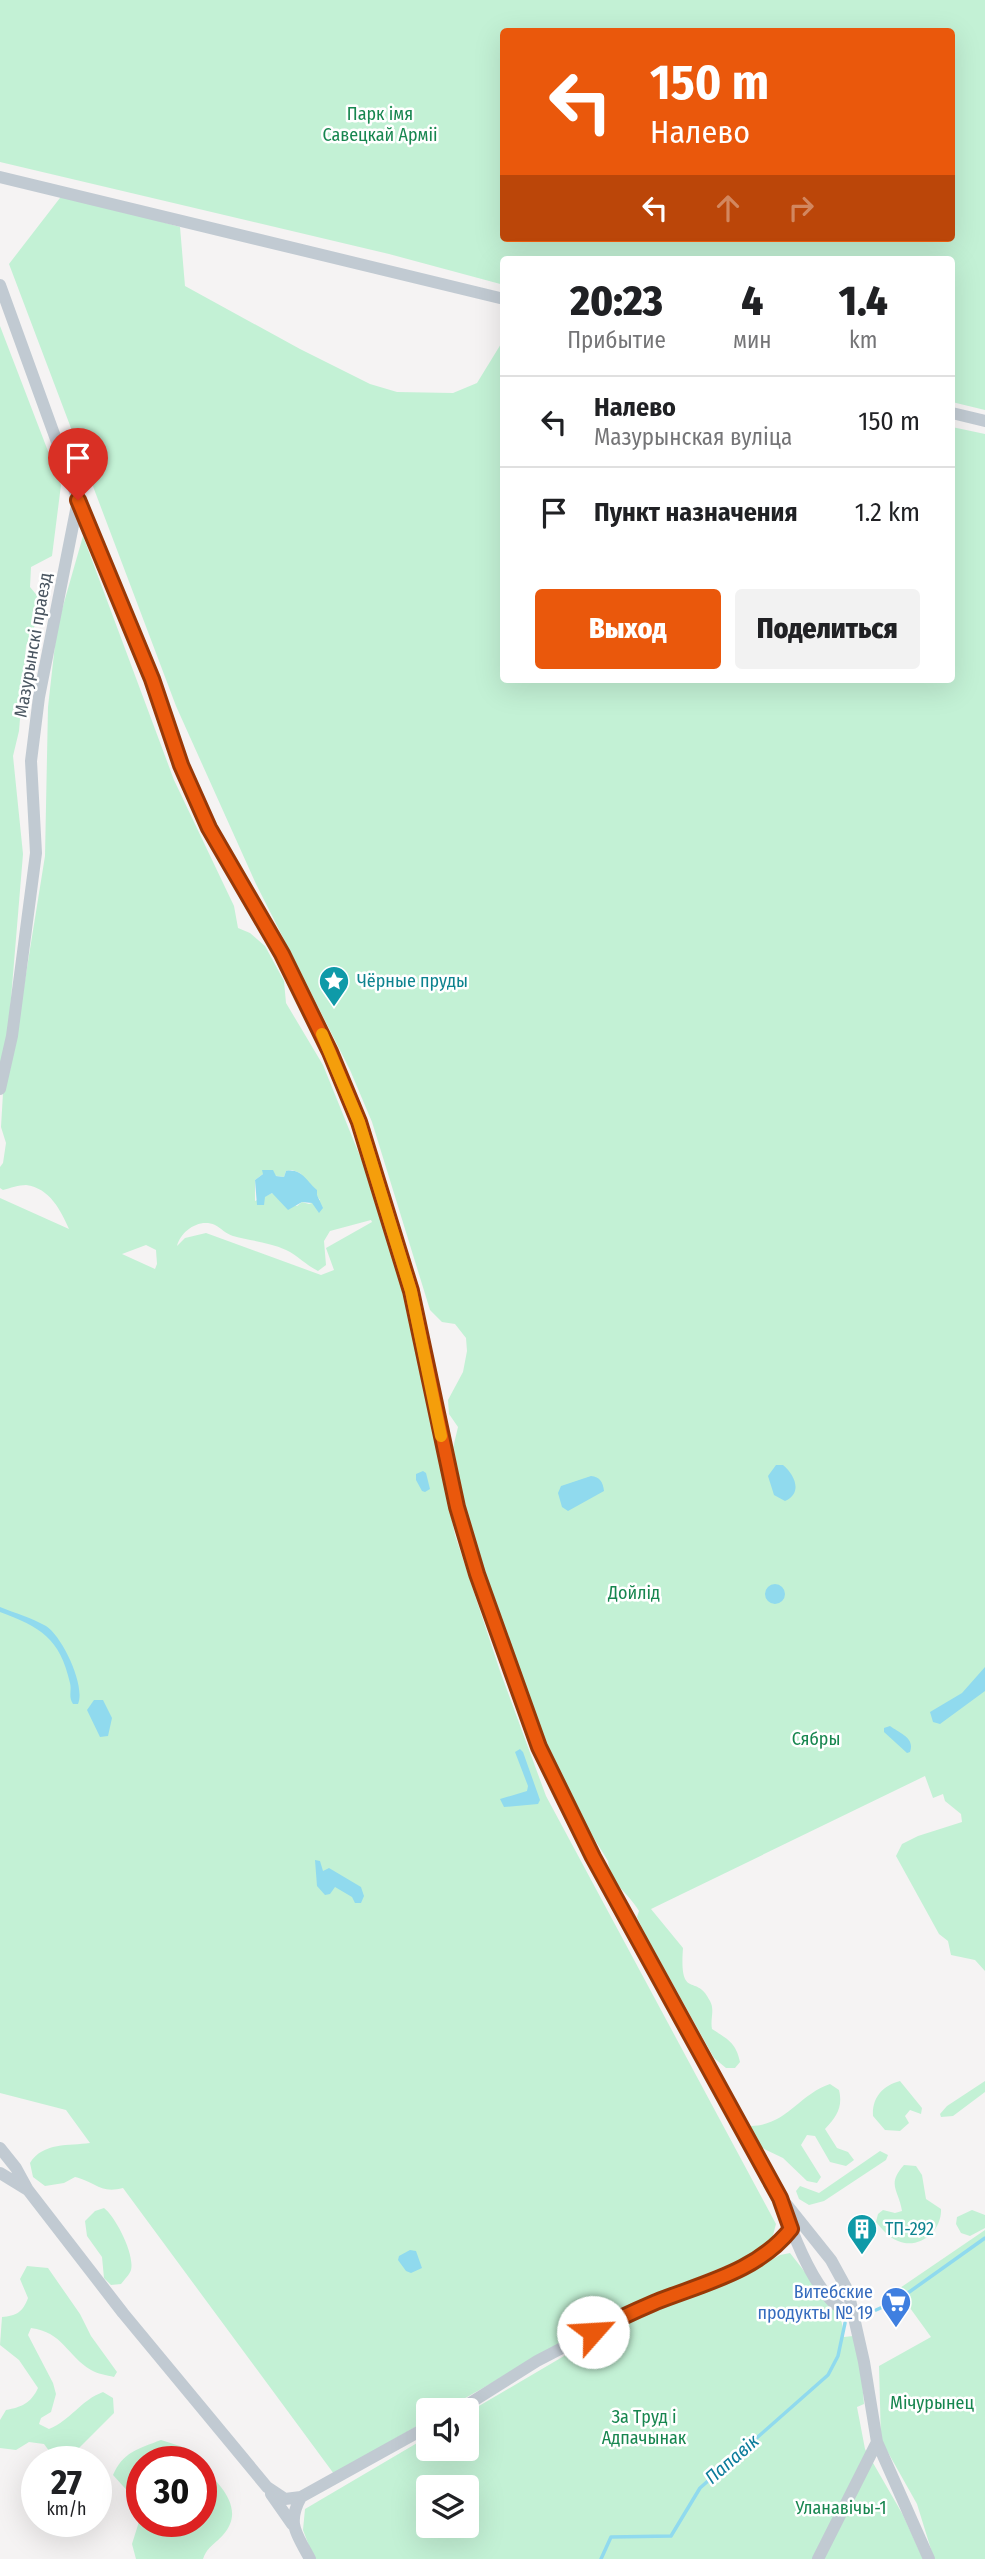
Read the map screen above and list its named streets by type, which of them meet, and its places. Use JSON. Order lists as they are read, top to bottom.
{
  "streets": {
    "street": ["Мазурынскі праезд"]
  },
  "water": ["Папавік"],
  "parks": [
    "Парк імя Савецкай Арміі",
    "Дойлід",
    "Сябры",
    "Мічурынец",
    "За Труд і Адпачынак",
    "Уланавічы-1"
  ],
  "places": {
    "place": ["Чёрные пруды"],
    "building": ["ТП-292"],
    "supermarket": ["Витебские продукты № 19"]
  },
  "page": {
    "turn": ["150 m", "Налево"],
    "eta": [
      "20:23",
      "Прибытие",
      "4",
      "мин",
      "1.4",
      "km"
    ],
    "list": [
      {
        "name": "Налево",
        "note": "Мазурынская вуліца",
        "value": "150 m"
      },
      {
        "name": "Пункт назначения",
        "value": "1.2 km"
      }
    ],
    "buttons": ["Выход", "Поделиться"],
    "speed": "27 km/h",
    "limit": "30"
  }
}
